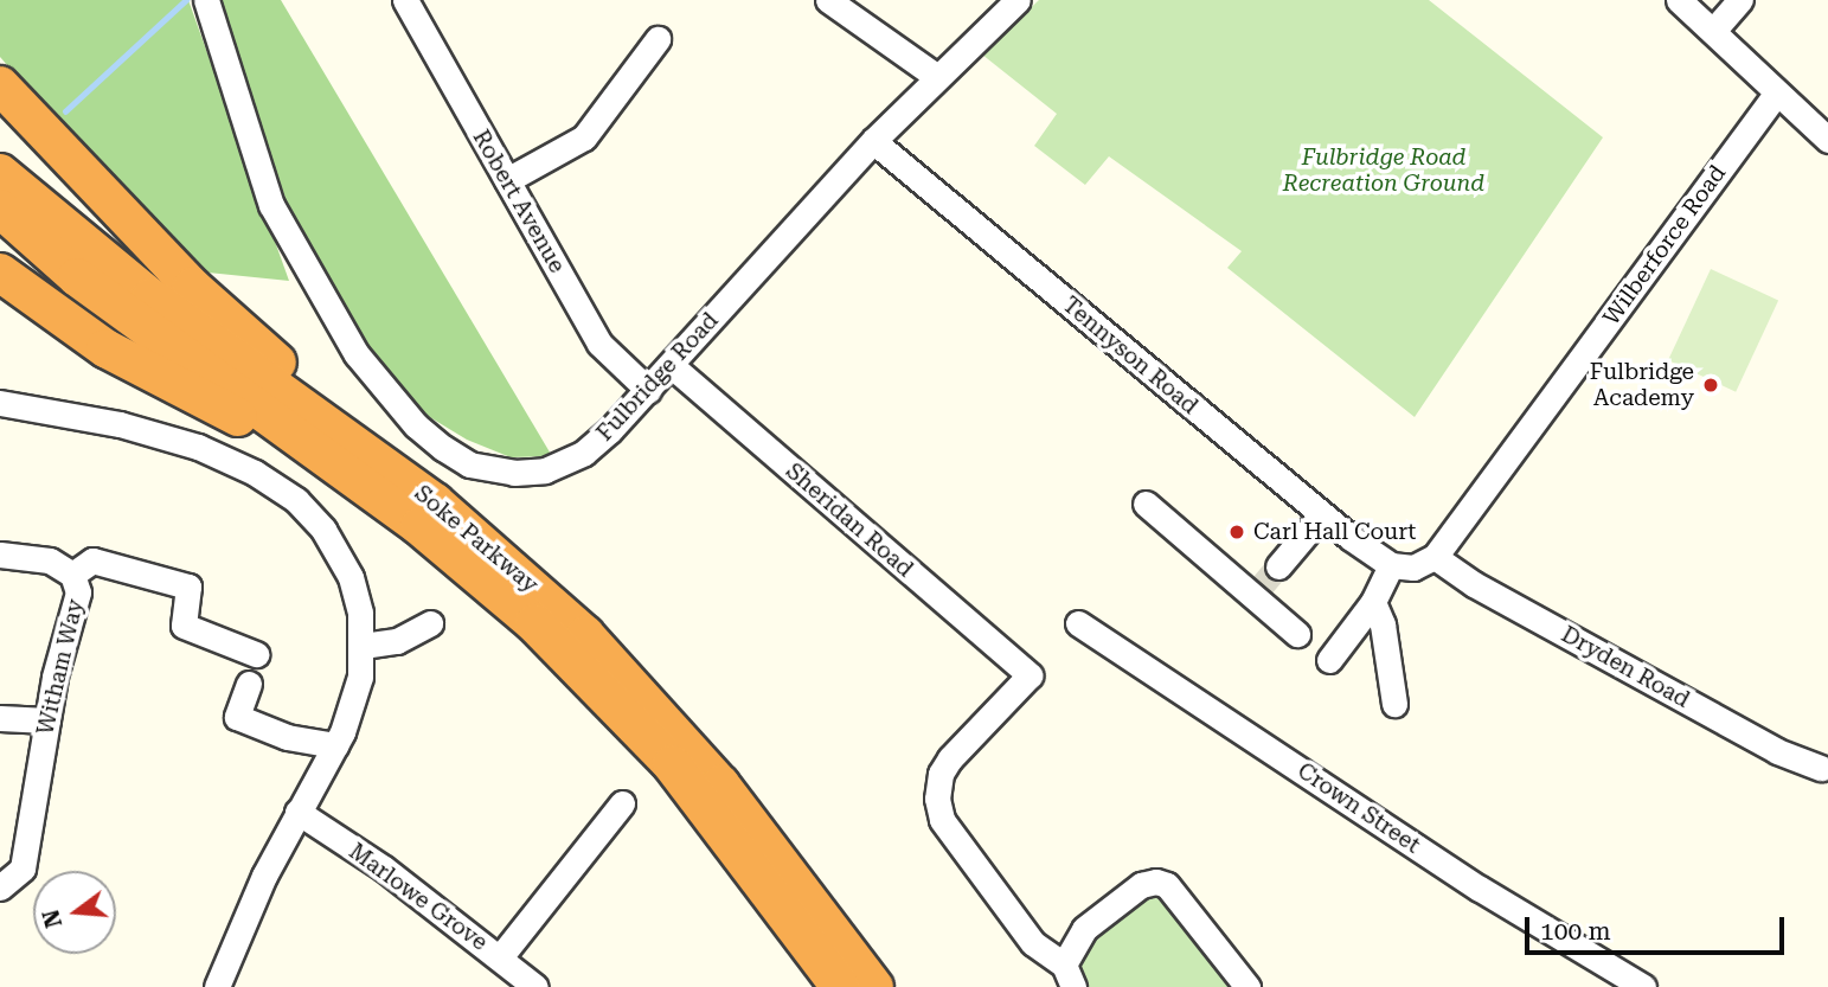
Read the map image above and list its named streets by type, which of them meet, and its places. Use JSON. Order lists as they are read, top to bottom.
{
  "streets": {
    "highway": ["Soke Parkway"],
    "street": [
      "Robert Avenue",
      "Wilberforce Road",
      "Tennyson Road",
      "Fulbridge Road",
      "Sheridan Road",
      "Witham Way",
      "Dryden Road",
      "Crown Street",
      "Marlowe Grove"
    ]
  },
  "crossings": [
    ["Robert Avenue", "Fulbridge Road"],
    ["Wilberforce Road", "Dryden Road"],
    ["Tennyson Road", "Fulbridge Road"],
    ["Fulbridge Road", "Sheridan Road"]
  ],
  "parks": ["Fulbridge Road Recreation Ground"],
  "places": ["Fulbridge Academy", "Carl Hall Court"],
  "scale_bar": "100 m",
  "north": "left"
}
